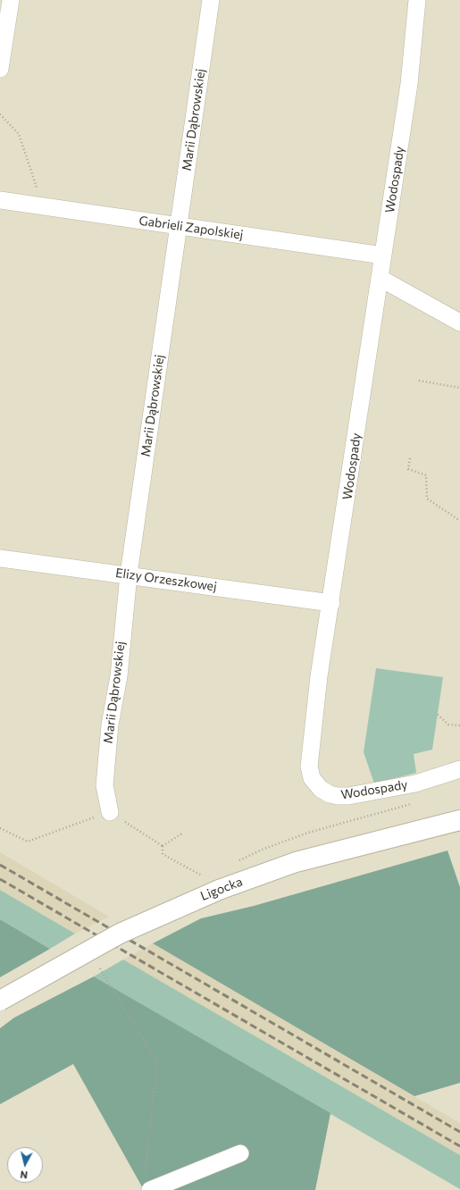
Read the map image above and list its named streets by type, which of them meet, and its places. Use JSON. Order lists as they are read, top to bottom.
{
  "streets": {
    "street": [
      "Marii Dąbrowskiej",
      "Wodospady",
      "Gabrieli Zapolskiej",
      "Elizy Orzeszkowej",
      "Ligocka"
    ]
  },
  "crossings": [
    ["Marii Dąbrowskiej", "Gabrieli Zapolskiej"],
    ["Marii Dąbrowskiej", "Elizy Orzeszkowej"],
    ["Wodospady", "Gabrieli Zapolskiej"],
    ["Wodospady", "Elizy Orzeszkowej"]
  ],
  "north": "bottom"
}
